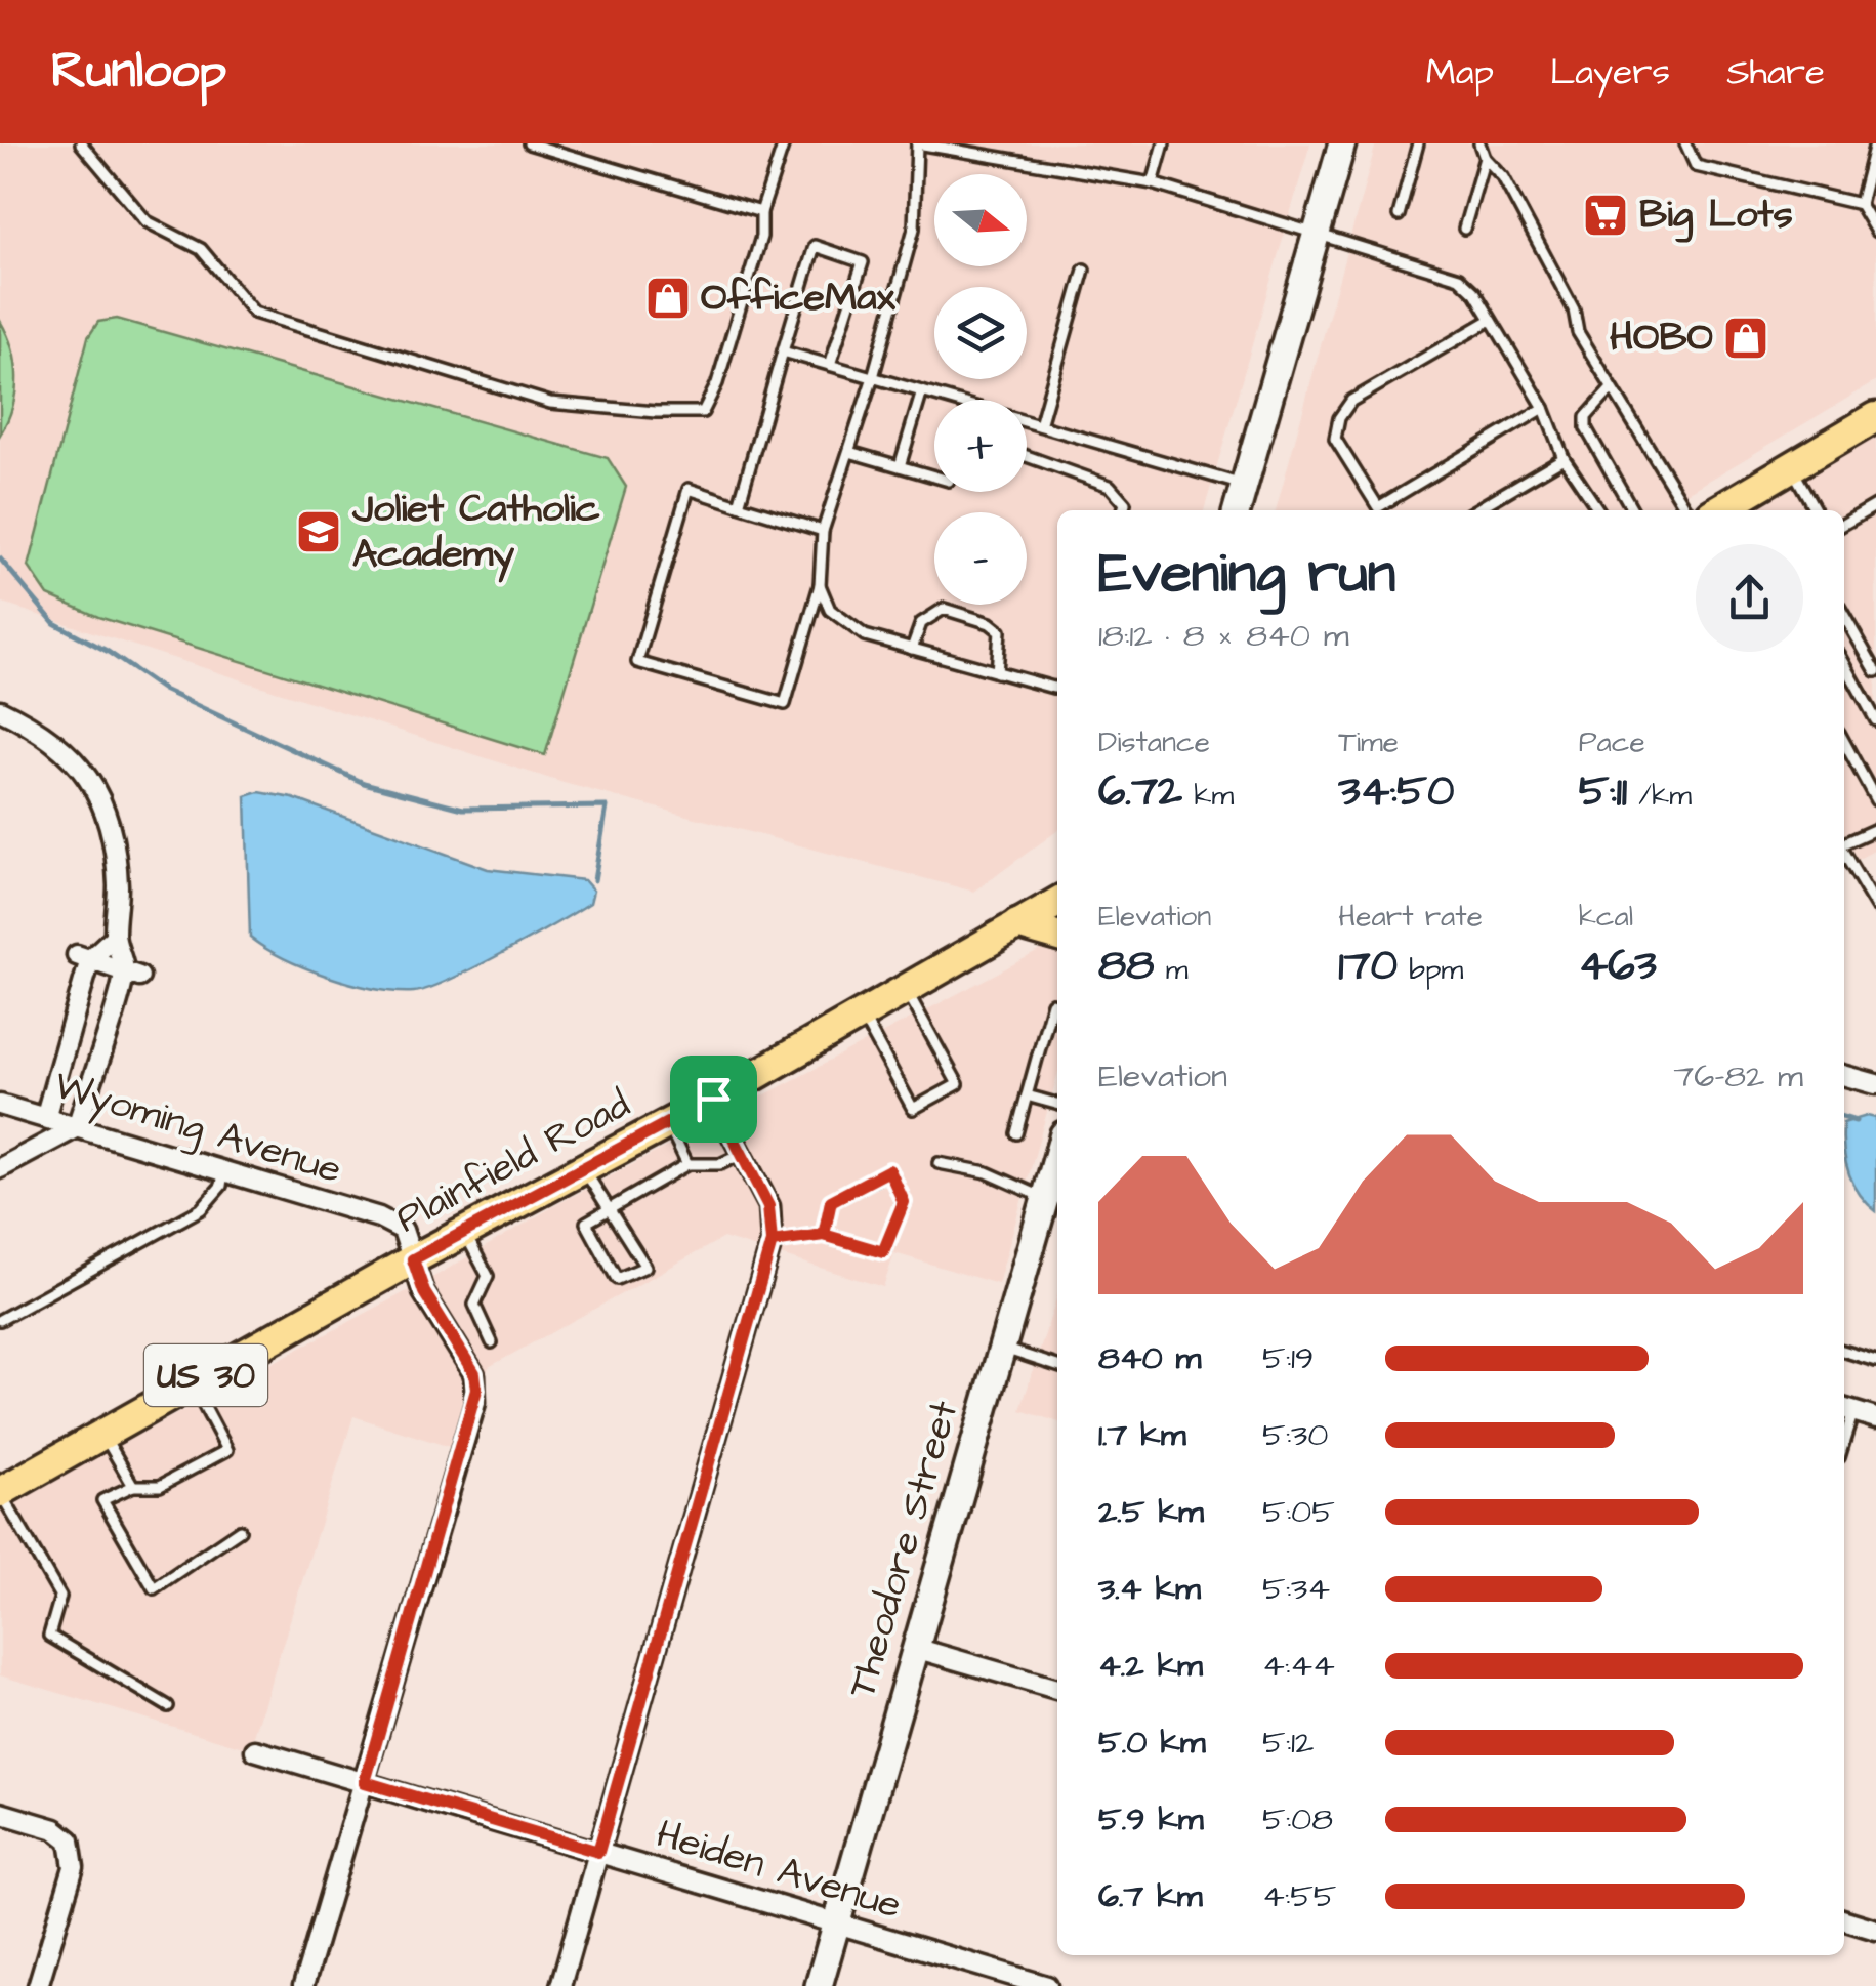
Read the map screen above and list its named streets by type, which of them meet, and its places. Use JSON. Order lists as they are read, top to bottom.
{
  "streets": {
    "main road": ["Plainfield Road", "US 30", "Theodore Street"],
    "street": ["Wyoming Avenue", "Heiden Avenue"]
  },
  "crossings": [
    ["Wyoming Avenue", "Plainfield Road"],
    ["Wyoming Avenue", "Heiden Avenue"],
    ["Theodore Street", "Heiden Avenue"]
  ],
  "places": {
    "supermarket": ["Big Lots"],
    "shop": ["OfficeMax", "HOBO"],
    "school or university": ["Joliet Catholic Academy"]
  },
  "north": "right",
  "page": {
    "header": "Runloop",
    "nav": ["Map", "Layers", "Share"],
    "map_buttons": ["+", "−"],
    "heading": ["Evening run", "18:12 · 8 × 840 m"],
    "stats": [
      ["Distance", "6.72 km"],
      ["Time", "34:50"],
      ["Pace", "5:11 /km"],
      ["Elevation", "88 m"],
      ["Heart rate", "170 bpm"],
      ["kcal", "463"]
    ],
    "chart": ["Elevation", "76–82 m"],
    "list": [
      {
        "name": "840 m",
        "note": "5:19"
      },
      {
        "name": "1.7 km",
        "note": "5:30"
      },
      {
        "name": "2.5 km",
        "note": "5:05"
      },
      {
        "name": "3.4 km",
        "note": "5:34"
      },
      {
        "name": "4.2 km",
        "note": "4:44"
      },
      {
        "name": "5.0 km",
        "note": "5:12"
      },
      {
        "name": "5.9 km",
        "note": "5:08"
      },
      {
        "name": "6.7 km",
        "note": "4:55"
      }
    ]
  }
}
